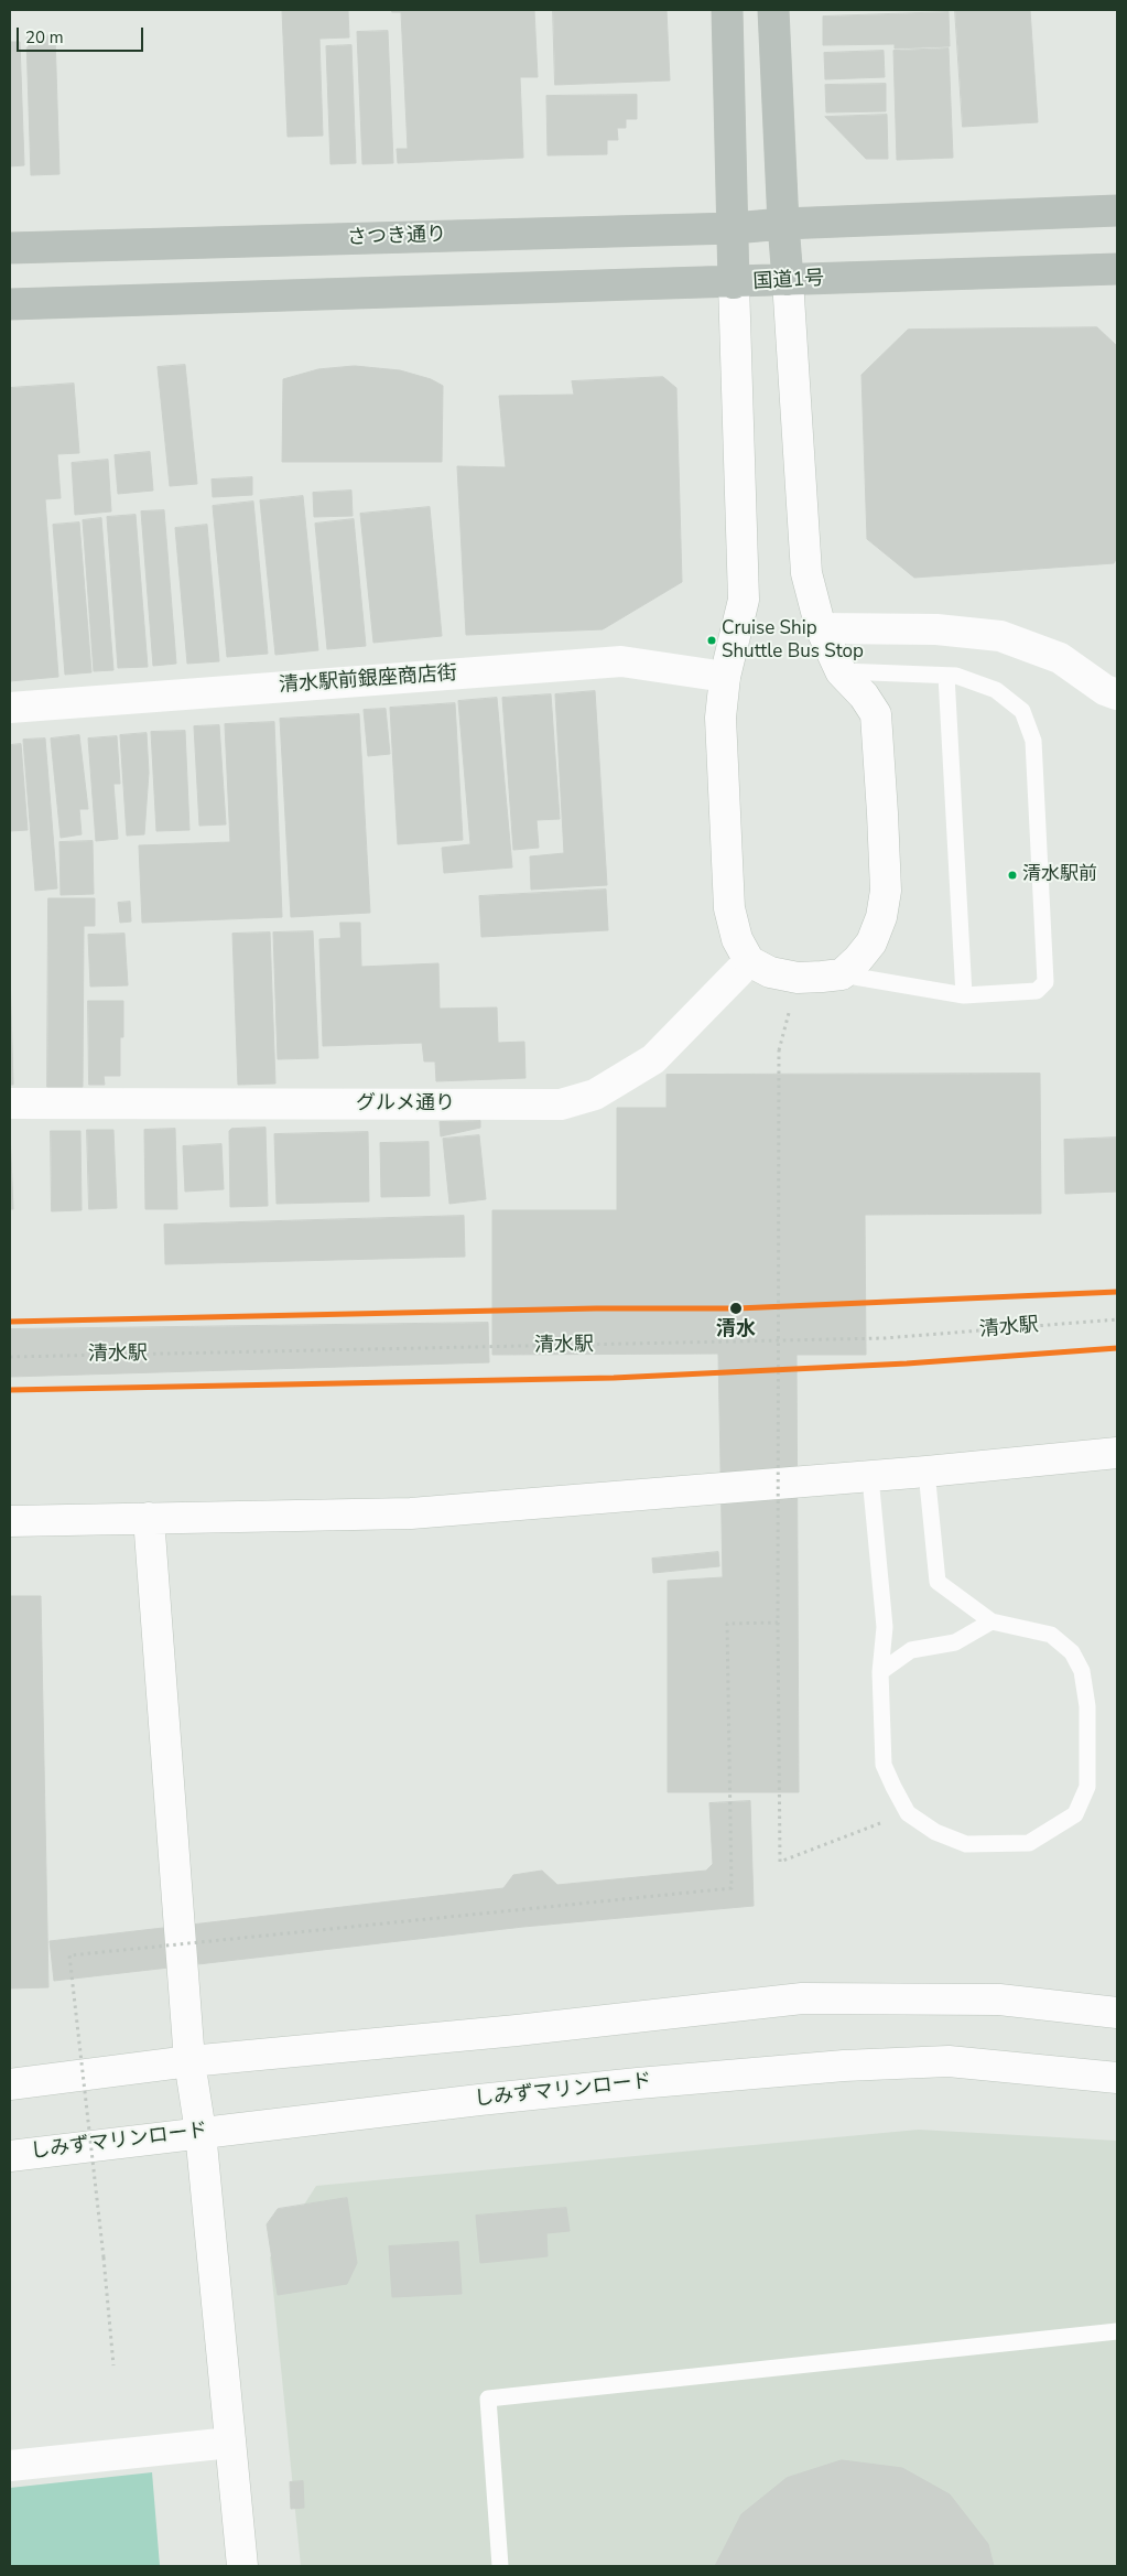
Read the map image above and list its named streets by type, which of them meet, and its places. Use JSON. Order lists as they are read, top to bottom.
{
  "streets": {
    "highway": ["さつき通り", "国道1号"],
    "street": ["清水駅前銀座商店街", "グルメ通り", "しみずマリンロード"],
    "path": ["清水駅"]
  },
  "crossings": [
    ["さつき通り", "国道1号"]
  ],
  "places": ["Cruise Ship Shuttle Bus Stop", "清水駅前", "清水"],
  "scale_bar": "20 m"
}
